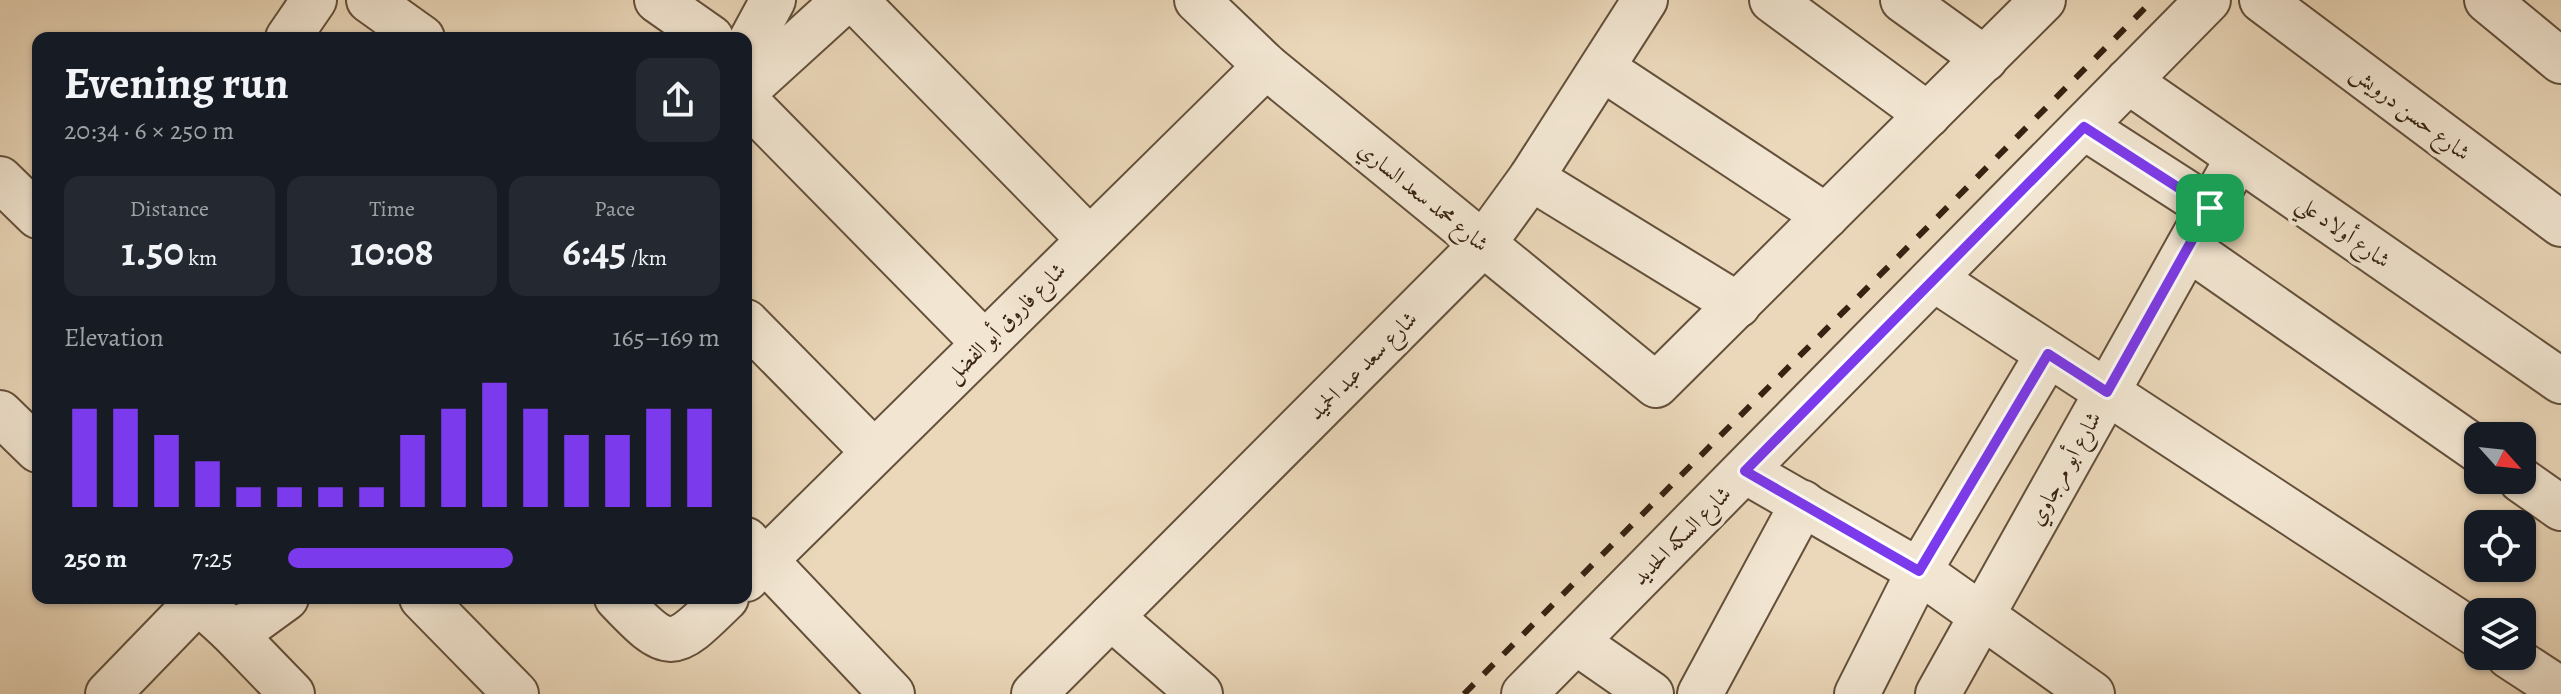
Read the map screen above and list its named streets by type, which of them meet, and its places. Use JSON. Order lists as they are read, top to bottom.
{
  "streets": {
    "street": [
      "شارع حسن درويش",
      "شارع محمد سعد الساري",
      "شارع أولاد علي",
      "شارع فاروق أبو الفضل",
      "شارع سعد عبد الحميد",
      "شارع أبو مرجاوي",
      "شارع السكه الحديد"
    ]
  },
  "crossings": [
    ["شارع محمد سعد الساري", "شارع فاروق أبو الفضل"],
    ["شارع محمد سعد الساري", "شارع سعد عبد الحميد"],
    ["شارع أولاد علي", "شارع أبو مرجاوي"],
    ["شارع أولاد علي", "شارع السكه الحديد"]
  ],
  "north": "bottom right",
  "page": {
    "heading": ["Evening run", "20:34 · 6 × 250 m"],
    "stats": [
      ["Distance", "1.50 km"],
      ["Time", "10:08"],
      ["Pace", "6:45 /km"]
    ],
    "chart": ["Elevation", "165–169 m"],
    "list": [
      {
        "name": "250 m",
        "note": "7:25"
      }
    ]
  }
}
